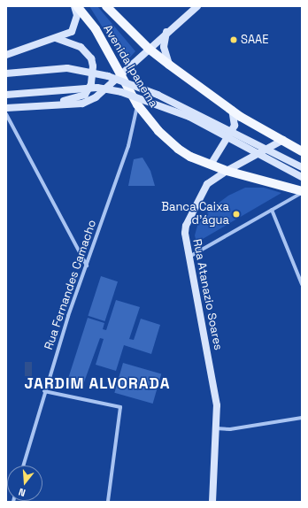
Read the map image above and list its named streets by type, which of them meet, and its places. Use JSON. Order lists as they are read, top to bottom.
{
  "streets": {
    "main road": ["Avenida Ipanema", "Rua Atanazio Soares"],
    "street": ["Rua Fernandes Camacho"]
  },
  "crossings": [
    ["Avenida Ipanema", "Rua Fernandes Camacho"],
    ["Avenida Ipanema", "Rua Atanazio Soares"]
  ],
  "districts": ["JARDIM ALVORADA"],
  "places": ["SAAE", "Banca Caixa d'água"],
  "north": "bottom"
}
